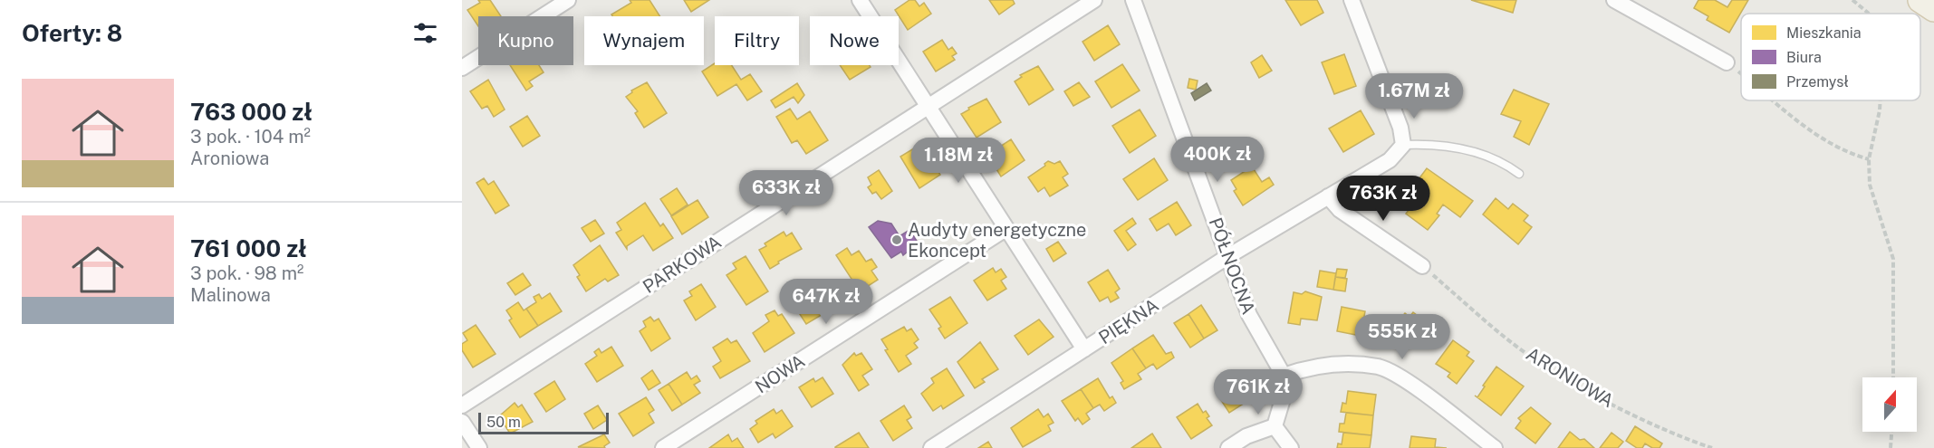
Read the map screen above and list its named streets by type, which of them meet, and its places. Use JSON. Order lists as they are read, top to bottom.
{
  "streets": {
    "street": [
      "PARKOWA",
      "PÓŁNOCNA",
      "PIĘKNA",
      "NOWA"
    ],
    "path": ["ARONIOWA"]
  },
  "crossings": [
    ["PÓŁNOCNA", "PIĘKNA"]
  ],
  "places": ["Audyty energetyczne Ekoncept"],
  "legend": ["Mieszkania", "Biura", "Przemysł"],
  "scale_bar": "50 m",
  "north": "top",
  "page": {
    "heading": "Oferty: 8",
    "chip": [
      "Kupno",
      "Wynajem",
      "Filtry",
      "Nowe"
    ],
    "list": [
      {
        "name": "763 000 zł",
        "note": "3 pok. · 104 m² · Aroniowa"
      },
      {
        "name": "761 000 zł",
        "note": "3 pok. · 98 m² · Malinowa"
      }
    ],
    "price": [
      "1.67M zł",
      "400K zł",
      "1.18M zł",
      "633K zł",
      "763K zł",
      "647K zł",
      "555K zł",
      "761K zł"
    ],
    "scale": "50 m"
  }
}
